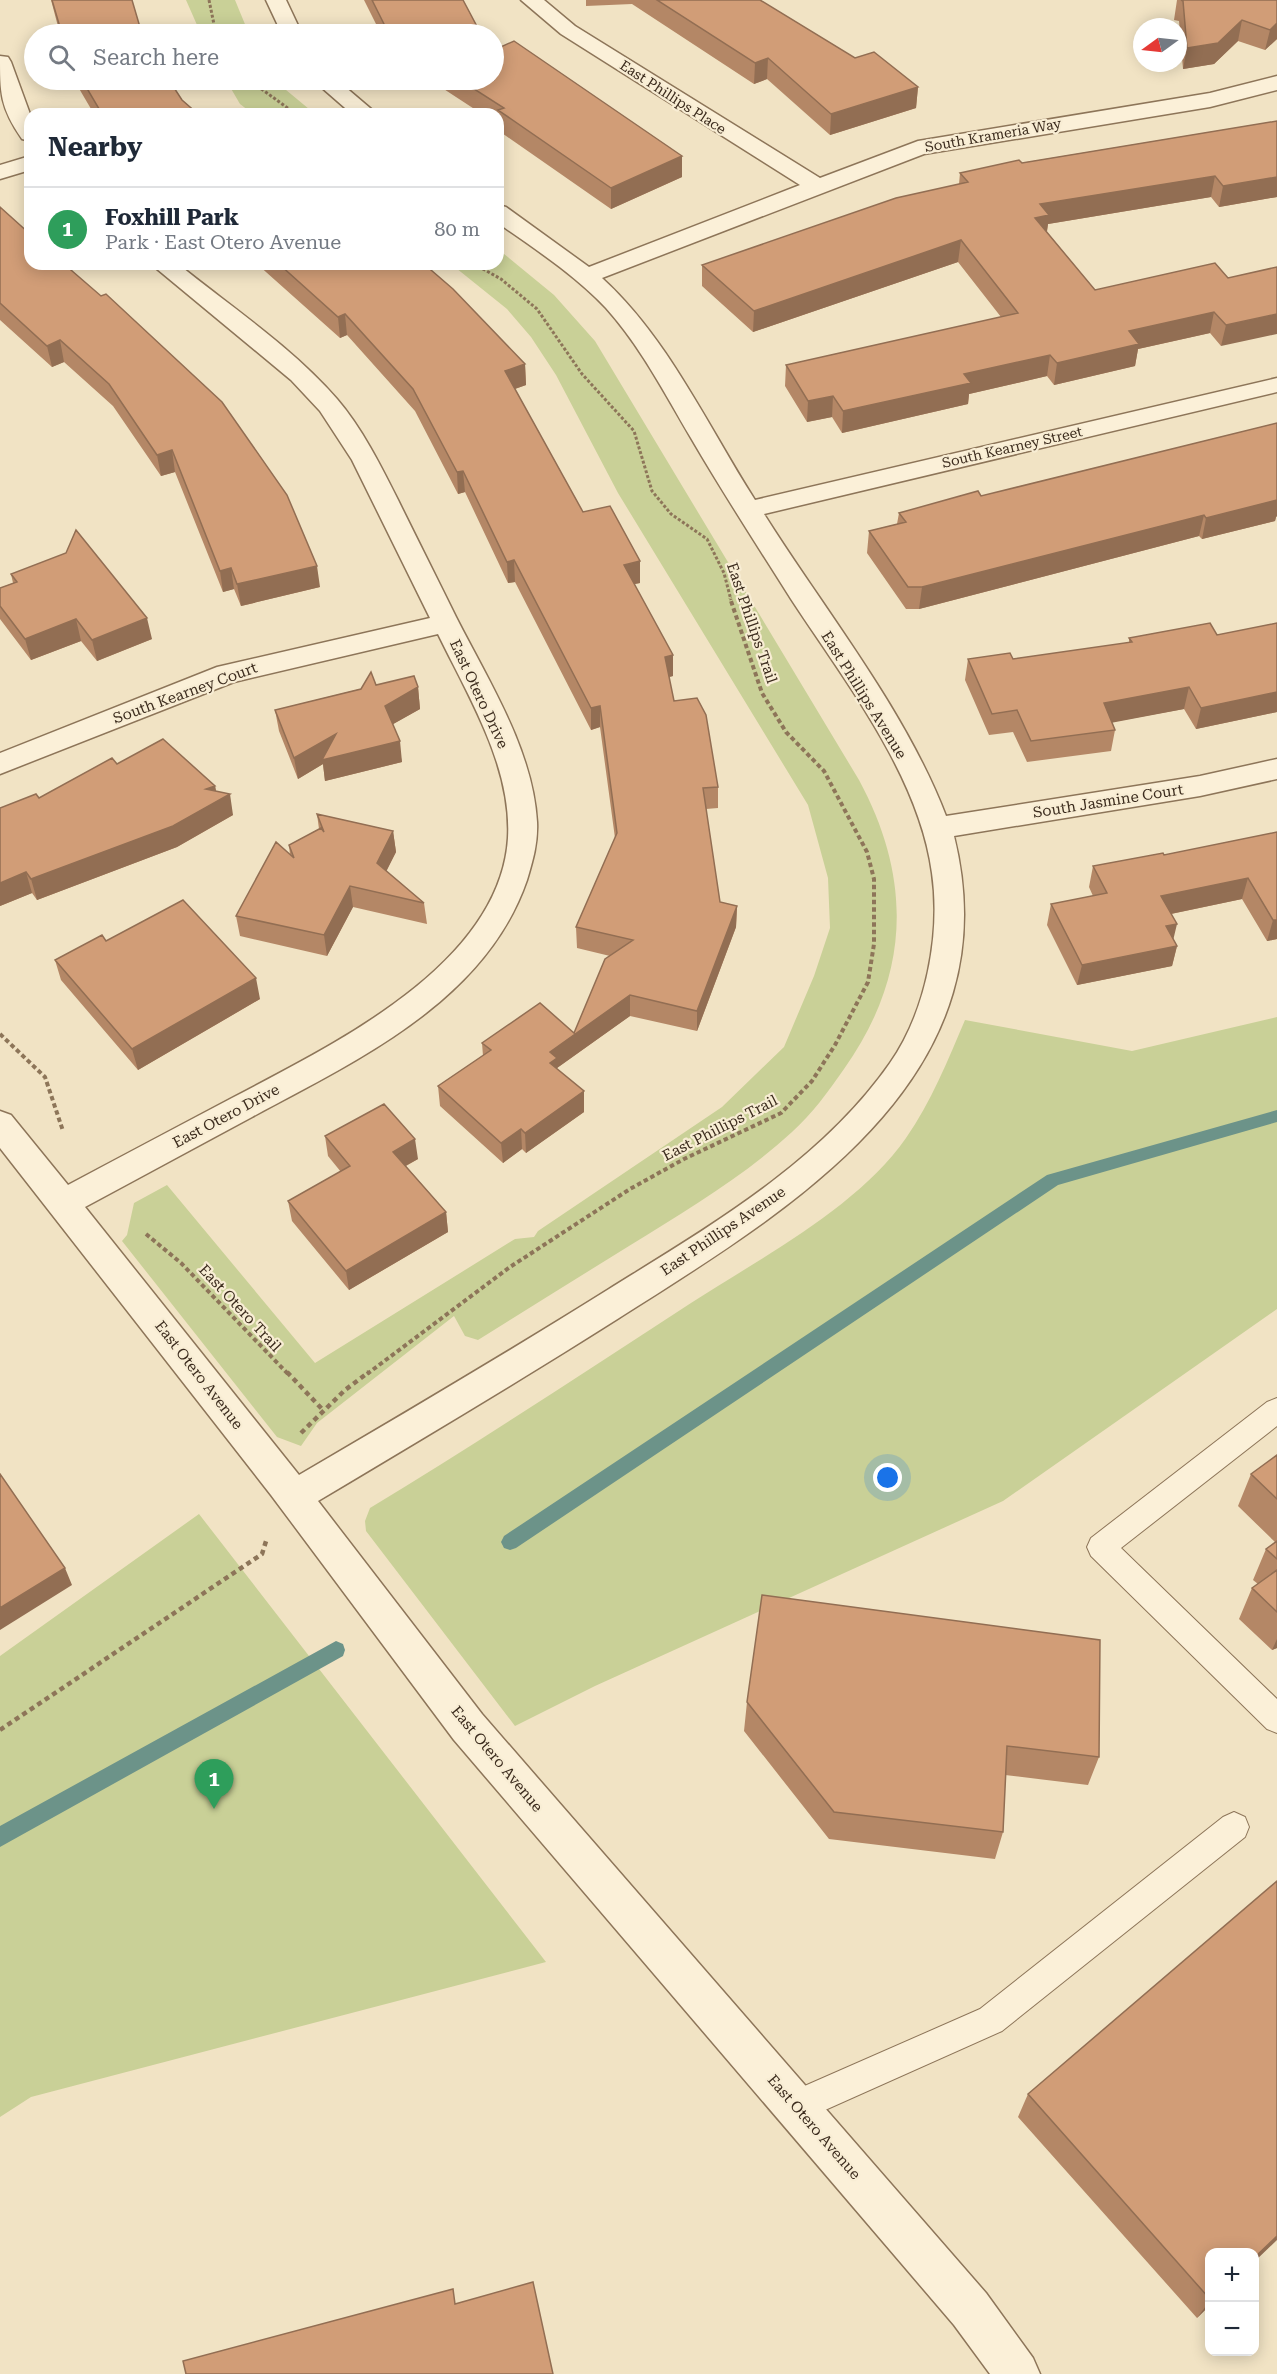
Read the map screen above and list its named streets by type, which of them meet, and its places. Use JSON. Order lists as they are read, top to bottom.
{
  "streets": {
    "street": [
      "East Phillips Place",
      "South Krameria Way",
      "South Kearney Street",
      "South Kearney Court",
      "East Otero Drive",
      "East Phillips Avenue",
      "South Jasmine Court",
      "East Otero Avenue"
    ],
    "path": ["East Phillips Trail", "East Otero Trail"]
  },
  "crossings": [
    ["East Phillips Place", "South Krameria Way"],
    ["South Krameria Way", "East Phillips Avenue"],
    ["South Kearney Street", "East Phillips Avenue"],
    ["East Phillips Trail", "East Otero Trail"],
    ["South Kearney Court", "East Otero Drive"],
    ["East Otero Drive", "East Otero Avenue"],
    ["East Phillips Avenue", "South Jasmine Court"],
    ["East Phillips Avenue", "East Otero Avenue"]
  ],
  "north": "left",
  "page": {
    "search": "Search here",
    "heading": "Nearby",
    "list": [
      {
        "mark": "1",
        "name": "Foxhill Park",
        "note": "Park · East Otero Avenue",
        "value": "80 m"
      }
    ],
    "pins": "1",
    "map_buttons": ["+", "−"]
  }
}
